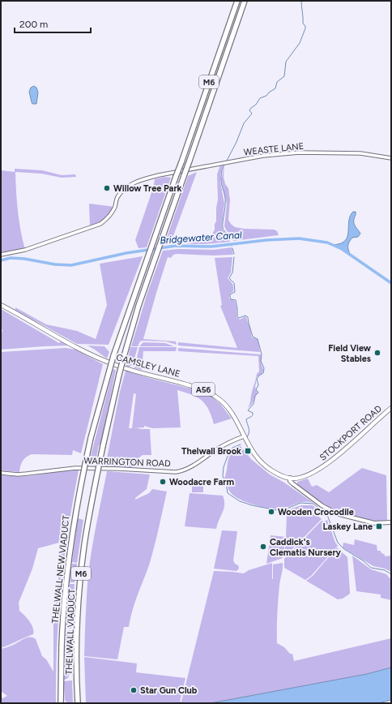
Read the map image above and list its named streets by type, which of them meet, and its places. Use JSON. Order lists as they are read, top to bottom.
{
  "streets": {
    "highway": ["M6", "THELWALL NEW VIADUCT", "THELWALL VIADUCT"],
    "main road": ["CAMSLEY LANE", "A56", "STOCKPORT ROAD"],
    "street": ["WEASTE LANE", "WARRINGTON ROAD"]
  },
  "crossings": [
    ["CAMSLEY LANE", "STOCKPORT ROAD"],
    ["CAMSLEY LANE", "WARRINGTON ROAD"],
    ["STOCKPORT ROAD", "WARRINGTON ROAD"]
  ],
  "water": ["Bridgewater Canal"],
  "places": {
    "other": [
      "Willow Tree Park",
      "Field View Stables",
      "Woodacre Farm",
      "Wooden Crocodile",
      "Caddick's Clematis Nursery",
      "Star Gun Club"
    ],
    "transit": ["Thelwall Brook", "Laskey Lane"]
  },
  "scale_bar": "200 m"
}
